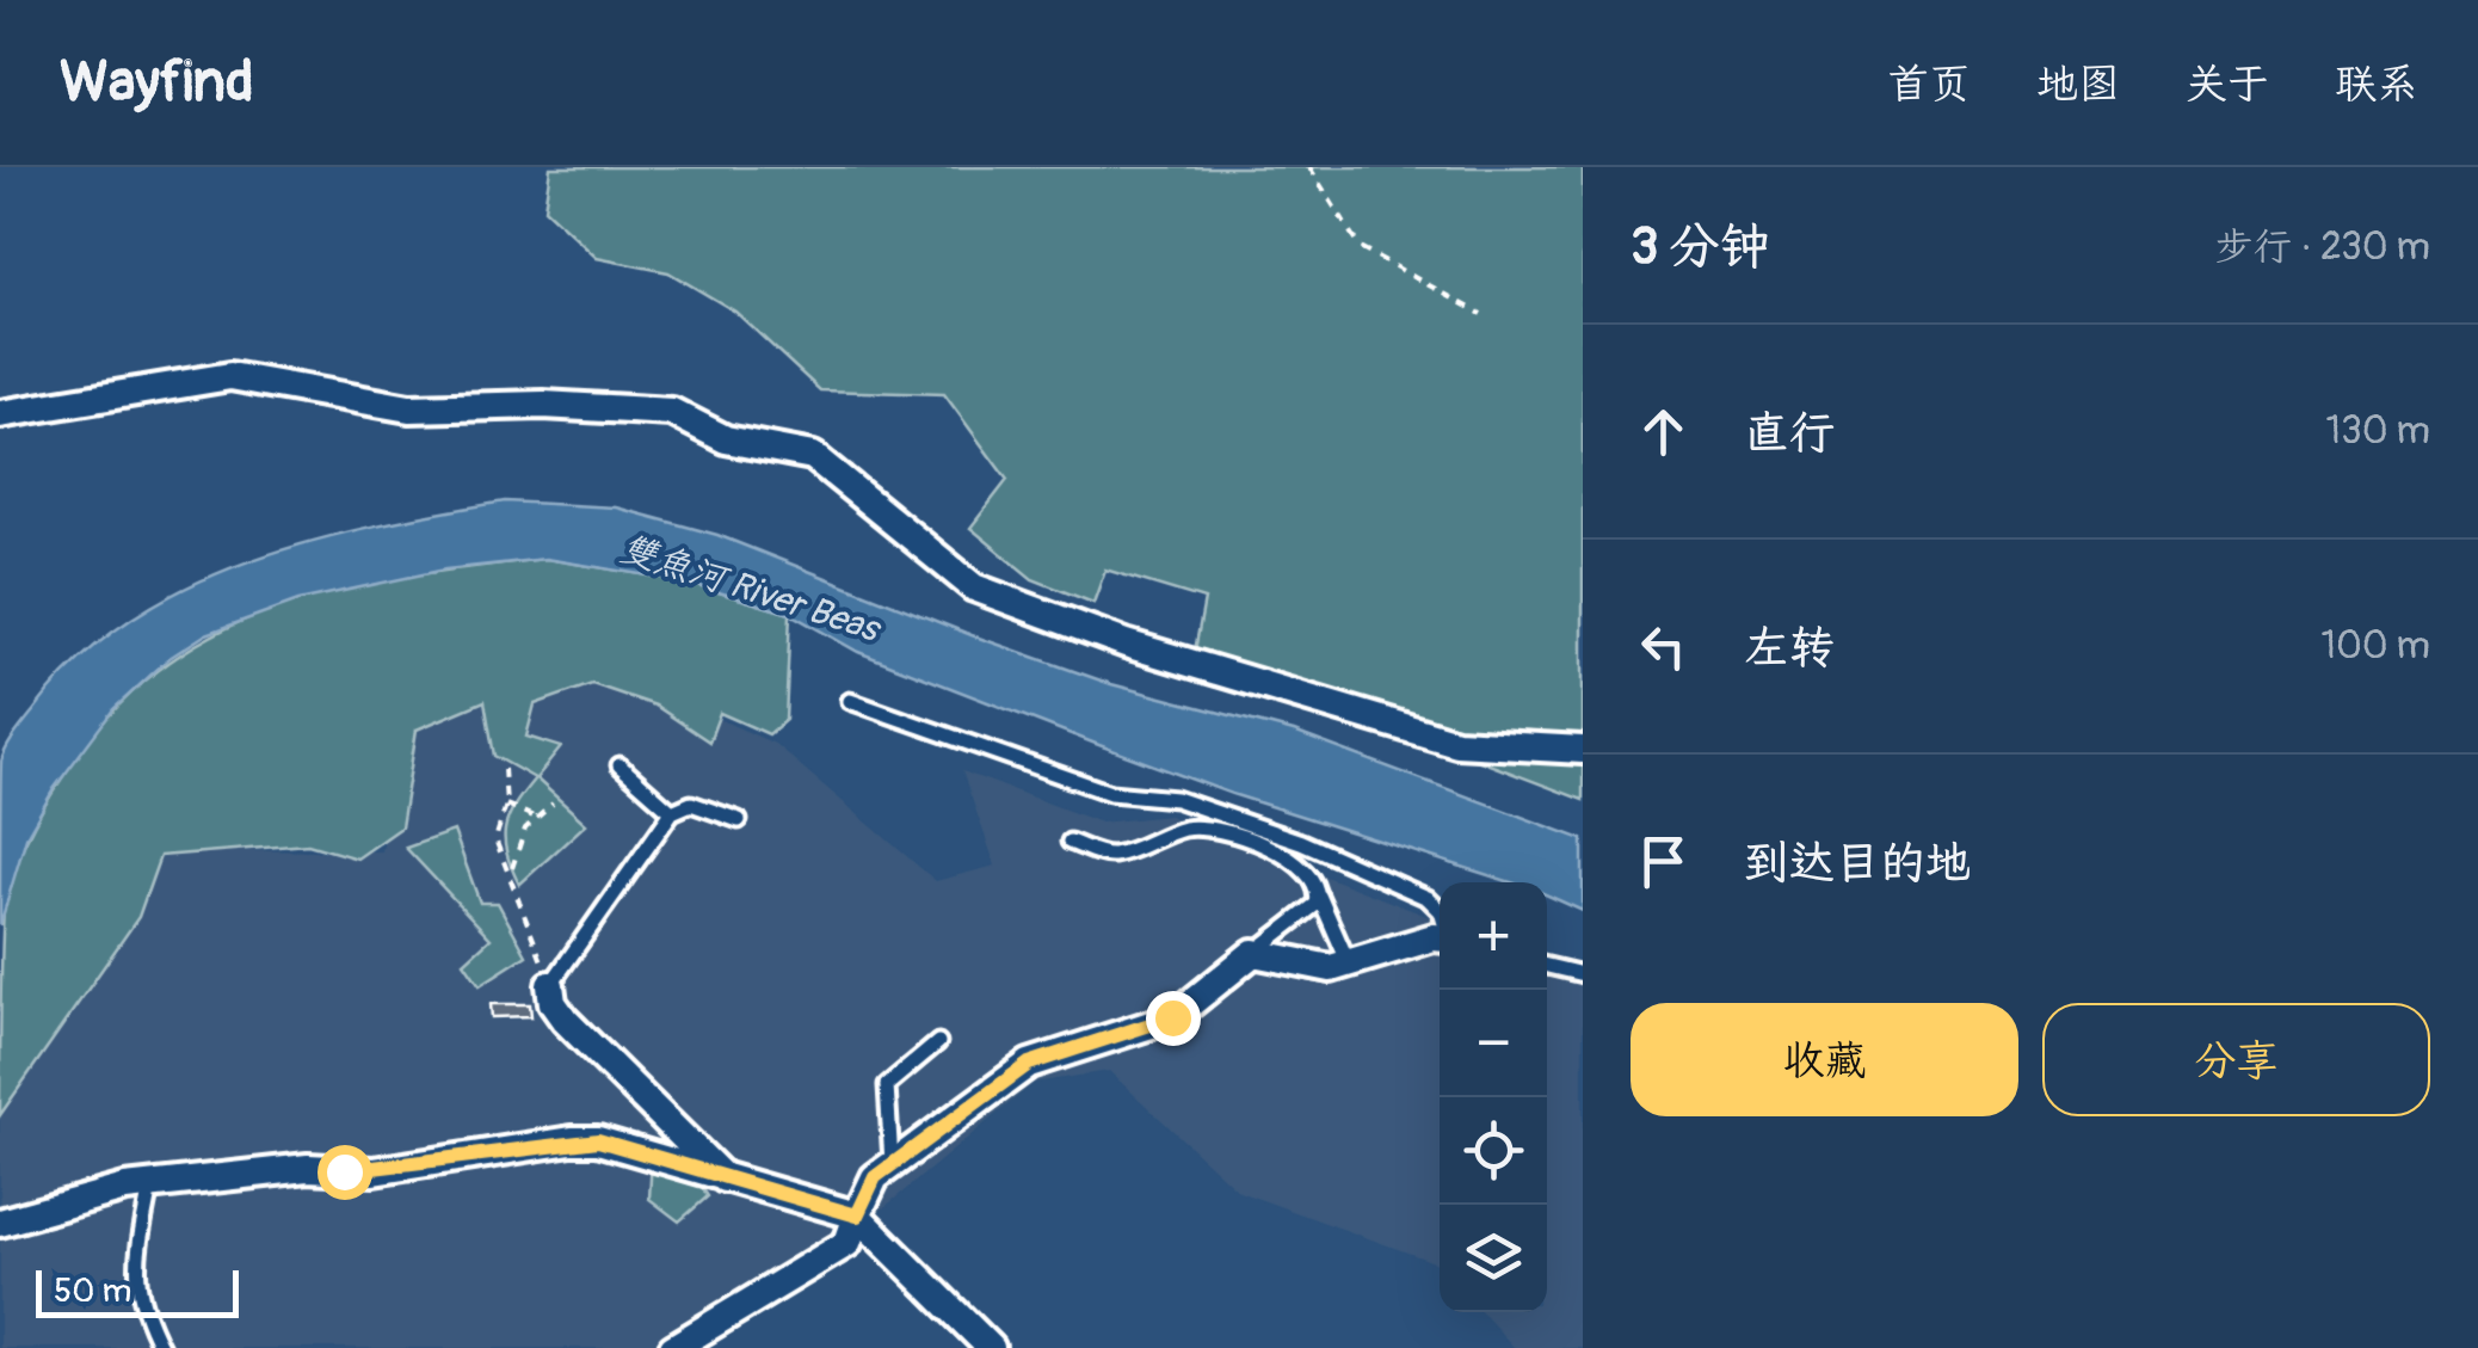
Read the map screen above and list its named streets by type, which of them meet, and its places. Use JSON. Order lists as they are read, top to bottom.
{
  "water": ["雙魚河 River Beas"],
  "scale_bar": "50 m",
  "page": {
    "header": "Wayfind",
    "nav": [
      "首页",
      "地图",
      "关于",
      "联系"
    ],
    "heading": ["3 分钟", "步行 · 230 m"],
    "list": [
      ["直行", "130 m"],
      ["左转", "100 m"],
      "到达目的地"
    ],
    "map_buttons": ["+", "−"],
    "buttons": ["收藏", "分享"],
    "scale": "50 m"
  }
}
